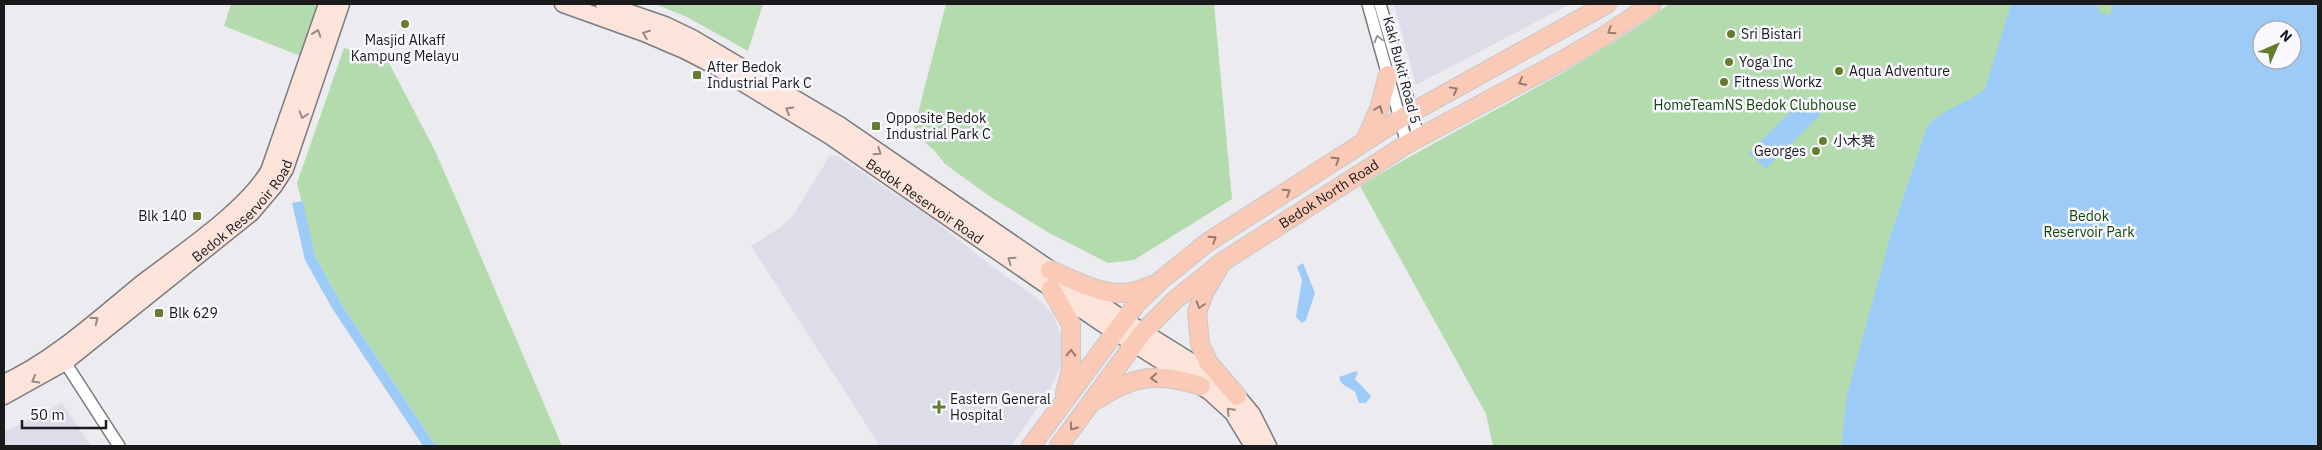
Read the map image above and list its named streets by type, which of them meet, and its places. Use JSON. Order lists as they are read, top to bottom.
{
  "streets": {
    "main road": ["Bedok North Road", "Bedok Reservoir Road"],
    "street": ["Kaki Bukit Road 5"]
  },
  "crossings": [
    ["Kaki Bukit Road 5", "Bedok North Road"],
    ["Bedok North Road", "Bedok Reservoir Road"]
  ],
  "parks": ["HomeTeamNS Bedok Clubhouse", "Bedok Reservoir Park"],
  "places": {
    "other": [
      "Masjid Alkaff Kampung Melayu",
      "Sri Bistari",
      "Yoga Inc",
      "Aqua Adventure",
      "Fitness Workz",
      "小木凳",
      "Georges"
    ],
    "transit": [
      "After Bedok Industrial Park C",
      "Opposite Bedok Industrial Park C",
      "Blk 140",
      "Blk 629"
    ],
    "health": ["Eastern General Hospital"]
  },
  "scale_bar": "50 m",
  "north": "top right"
}
